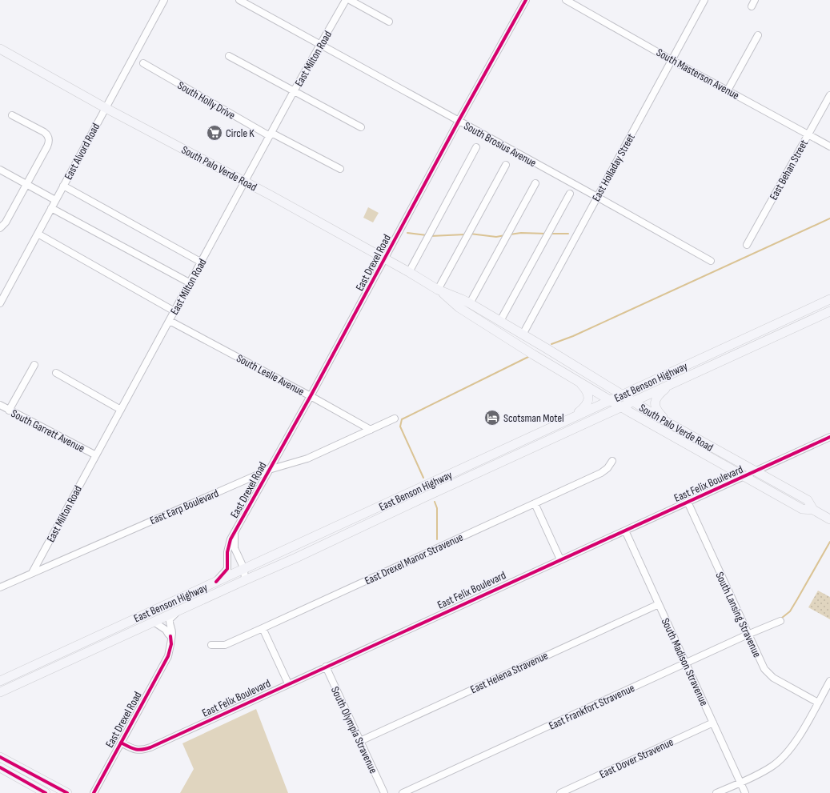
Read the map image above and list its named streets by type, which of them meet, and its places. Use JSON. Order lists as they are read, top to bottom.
{
  "streets": {
    "main road": ["South Palo Verde Road", "East Benson Highway"],
    "street": [
      "East Milton Road",
      "South Masterson Avenue",
      "South Holly Drive",
      "South Brosius Avenue",
      "East Alvord Road",
      "East Holladay Street",
      "East Behan Street",
      "East Drexel Road",
      "South Leslie Avenue",
      "South Garrett Avenue",
      "East Felix Boulevard",
      "East Earp Boulevard",
      "East Drexel Manor Stravenue",
      "South Lansing Stravenue",
      "South Madison Stravenue",
      "East Helena Stravenue",
      "East Frankfort Stravenue",
      "South Olympia Stravenue",
      "East Dover Stravenue"
    ]
  },
  "crossings": [
    ["East Milton Road", "South Holly Drive"],
    ["East Milton Road", "South Brosius Avenue"],
    ["East Milton Road", "South Palo Verde Road"],
    ["East Milton Road", "South Leslie Avenue"],
    ["East Milton Road", "South Garrett Avenue"],
    ["East Milton Road", "East Earp Boulevard"],
    ["South Masterson Avenue", "East Holladay Street"],
    ["South Masterson Avenue", "East Behan Street"],
    ["South Brosius Avenue", "East Holladay Street"],
    ["South Brosius Avenue", "East Drexel Road"],
    ["East Alvord Road", "South Palo Verde Road"],
    ["East Holladay Street", "South Palo Verde Road"],
    ["South Palo Verde Road", "East Drexel Road"],
    ["South Palo Verde Road", "East Benson Highway"],
    ["South Palo Verde Road", "East Felix Boulevard"],
    ["East Drexel Road", "South Leslie Avenue"],
    ["East Drexel Road", "East Benson Highway"],
    ["East Drexel Road", "East Felix Boulevard"],
    ["East Drexel Road", "East Earp Boulevard"],
    ["South Leslie Avenue", "East Earp Boulevard"],
    ["East Felix Boulevard", "South Lansing Stravenue"],
    ["East Felix Boulevard", "South Madison Stravenue"],
    ["East Felix Boulevard", "South Olympia Stravenue"],
    ["South Lansing Stravenue", "East Frankfort Stravenue"],
    ["South Madison Stravenue", "East Helena Stravenue"],
    ["South Madison Stravenue", "East Frankfort Stravenue"],
    ["South Madison Stravenue", "East Dover Stravenue"],
    ["East Helena Stravenue", "South Olympia Stravenue"]
  ],
  "places": {
    "supermarket": ["Circle K"],
    "hotel": ["Scotsman Motel"]
  }
}
